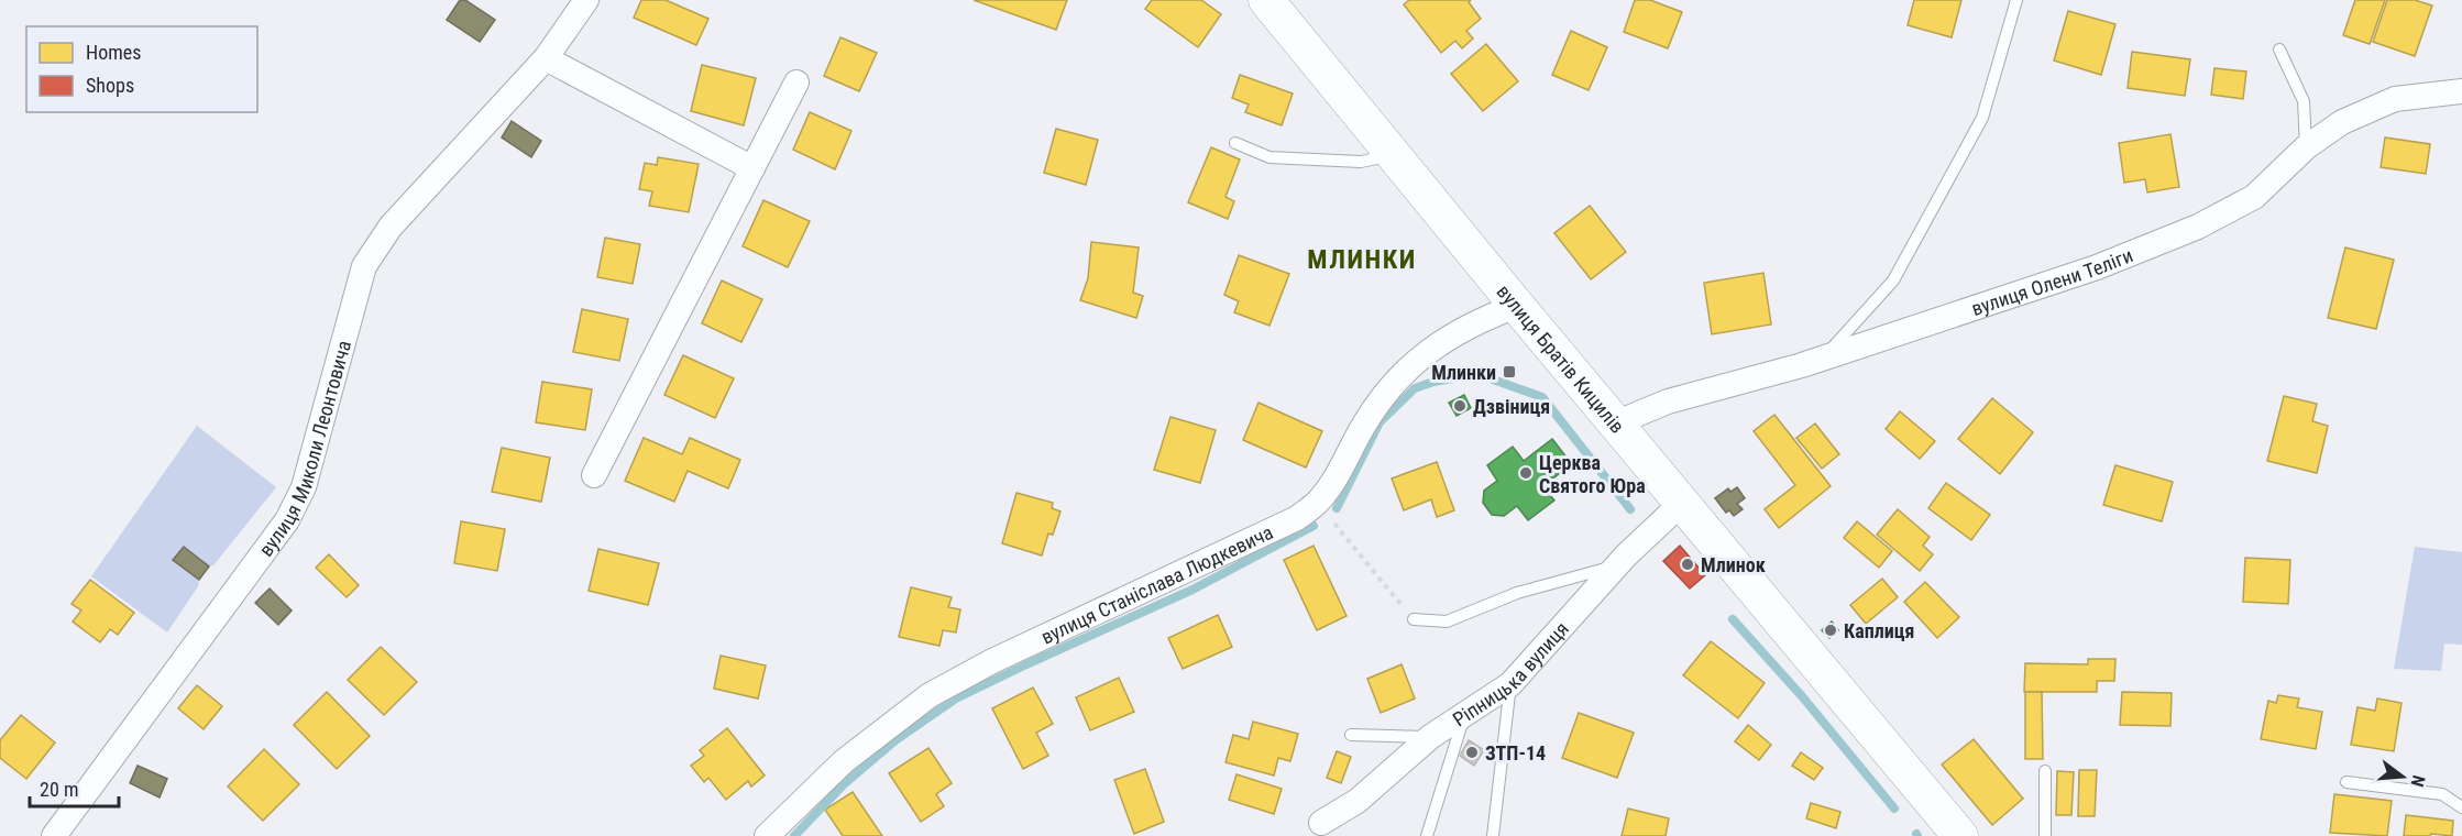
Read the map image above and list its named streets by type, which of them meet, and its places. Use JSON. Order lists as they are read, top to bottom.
{
  "streets": {
    "street": [
      "вулиця Олени Теліги",
      "вулиця Братів Кицилів",
      "вулиця Миколи Леонтовича",
      "вулиця Станіслава Людкевича",
      "Ріпницька вулиця"
    ]
  },
  "crossings": [
    ["вулиця Олени Теліги", "вулиця Братів Кицилів"],
    ["вулиця Братів Кицилів", "вулиця Станіслава Людкевича"],
    ["вулиця Братів Кицилів", "Ріпницька вулиця"]
  ],
  "districts": ["МЛИНКИ"],
  "places": {
    "transit": ["Млинки"],
    "other": [
      "Дзвіниця",
      "Церква Святого Юра",
      "Млинок",
      "Каплиця",
      "ЗТП-14"
    ]
  },
  "legend": ["Homes", "Shops"],
  "scale_bar": "20 m",
  "north": "right"
}
